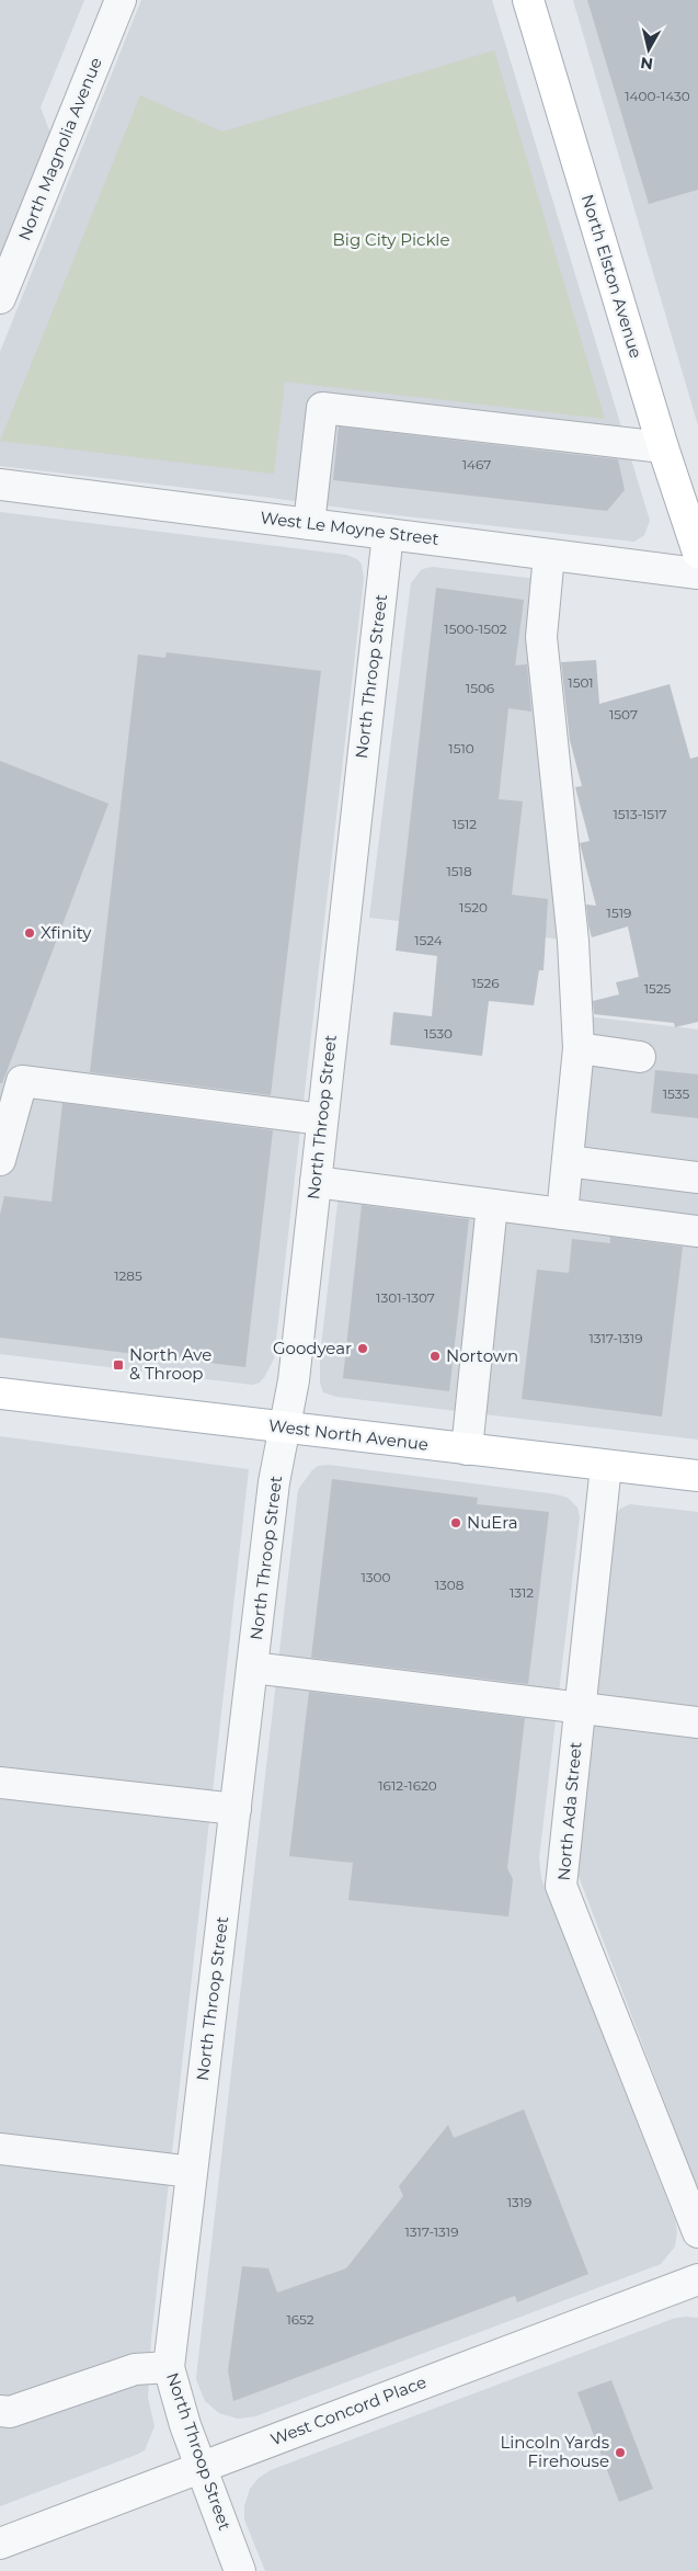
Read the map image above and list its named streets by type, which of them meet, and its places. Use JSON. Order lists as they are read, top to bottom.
{
  "streets": {
    "main road": ["North Elston Avenue", "West North Avenue"],
    "street": [
      "North Magnolia Avenue",
      "West Le Moyne Street",
      "North Throop Street",
      "North Ada Street",
      "West Concord Place"
    ]
  },
  "crossings": [
    ["West Le Moyne Street", "North Throop Street"],
    ["North Throop Street", "West North Avenue"],
    ["North Throop Street", "West Concord Place"],
    ["West North Avenue", "North Ada Street"]
  ],
  "parks": ["Big City Pickle"],
  "places": {
    "other": [
      "Xfinity",
      "Goodyear",
      "Nortown",
      "NuEra",
      "Lincoln Yards Firehouse"
    ],
    "transit": ["North Ave & Throop"]
  },
  "house_numbers": [
    "1400-1430",
    "1467",
    "1500-1502",
    "1501",
    "1506",
    "1507",
    "1510",
    "1513-1517",
    "1512",
    "1518",
    "1520",
    "1519",
    "1524",
    "1526",
    "1525",
    "1530",
    "1535",
    "1285",
    "1301-1307",
    "1317-1319",
    "1300",
    "1308",
    "1312",
    "1612-1620",
    "1319",
    "1317-1319",
    "1652"
  ],
  "north": "bottom"
}
